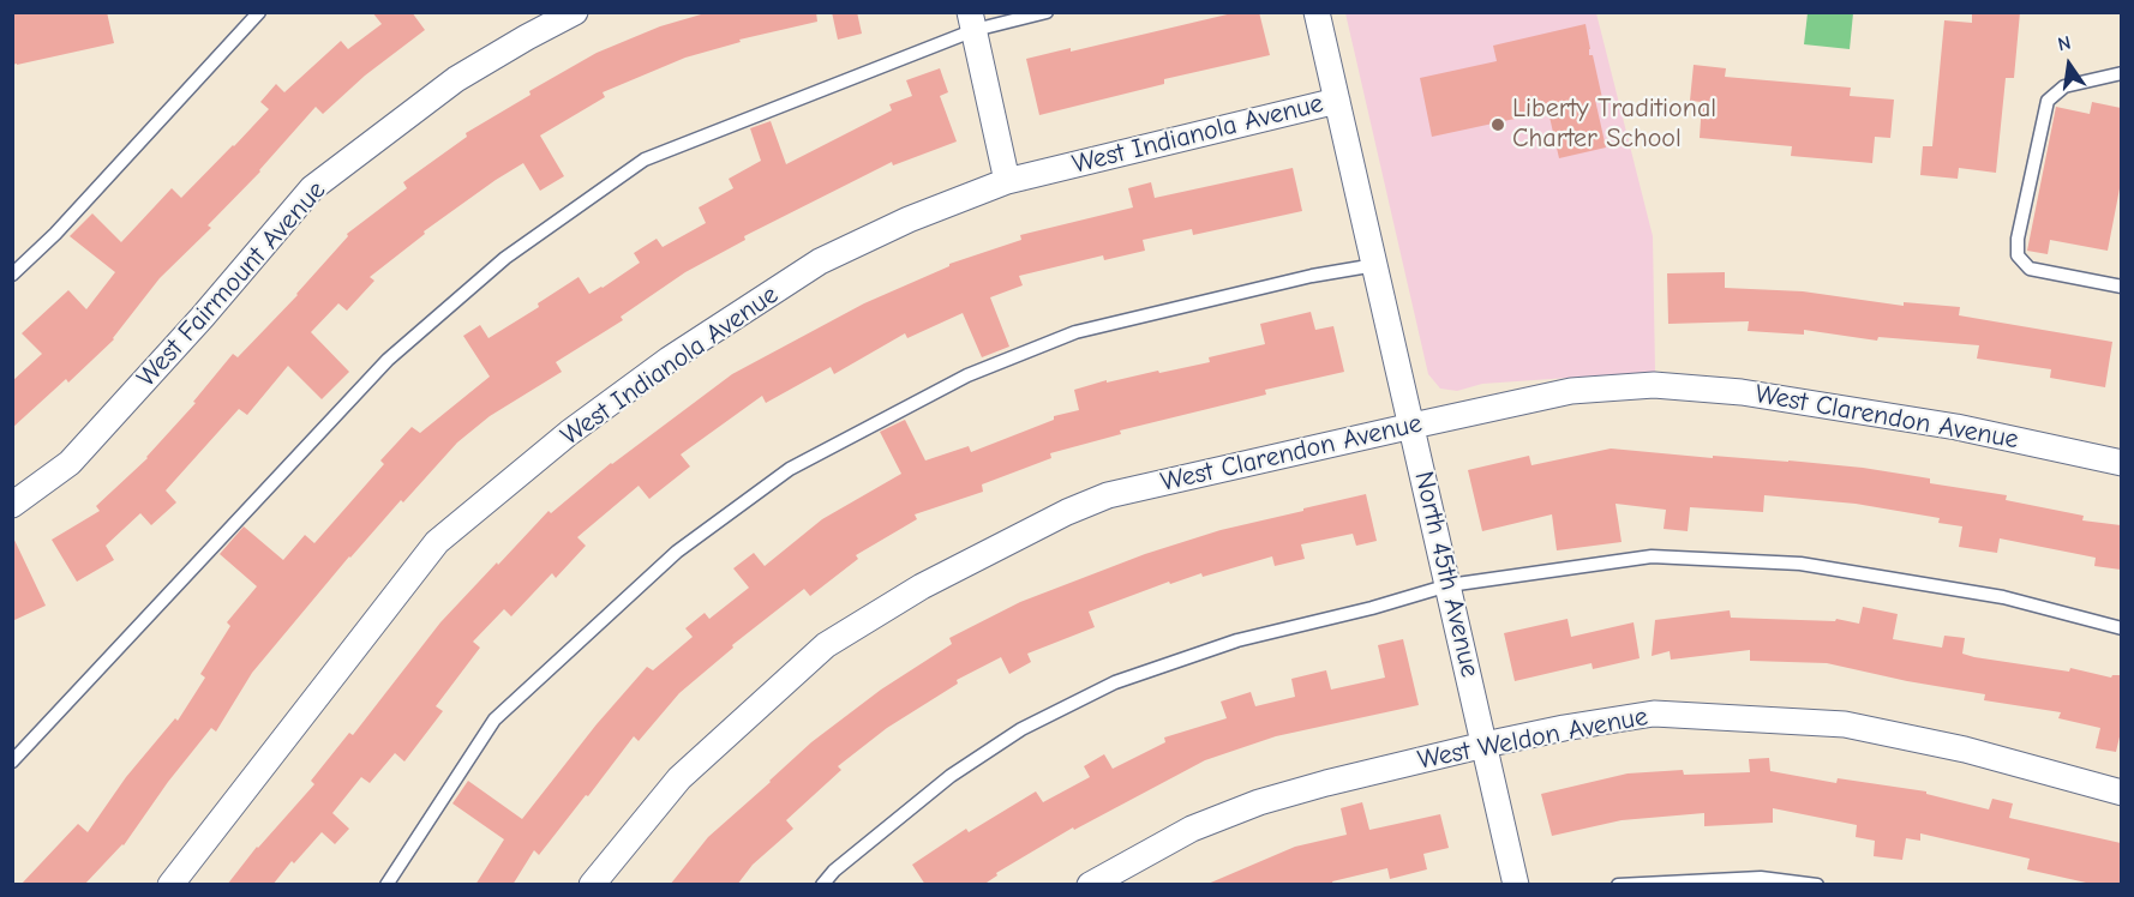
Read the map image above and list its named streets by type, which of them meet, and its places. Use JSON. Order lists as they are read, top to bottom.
{
  "streets": {
    "street": [
      "West Indianola Avenue",
      "West Fairmount Avenue",
      "West Clarendon Avenue",
      "North 45th Avenue",
      "West Weldon Avenue"
    ]
  },
  "crossings": [
    ["West Indianola Avenue", "North 45th Avenue"],
    ["West Clarendon Avenue", "North 45th Avenue"],
    ["North 45th Avenue", "West Weldon Avenue"]
  ],
  "places": ["Liberty Traditional Charter School"],
  "north": "top"
}
